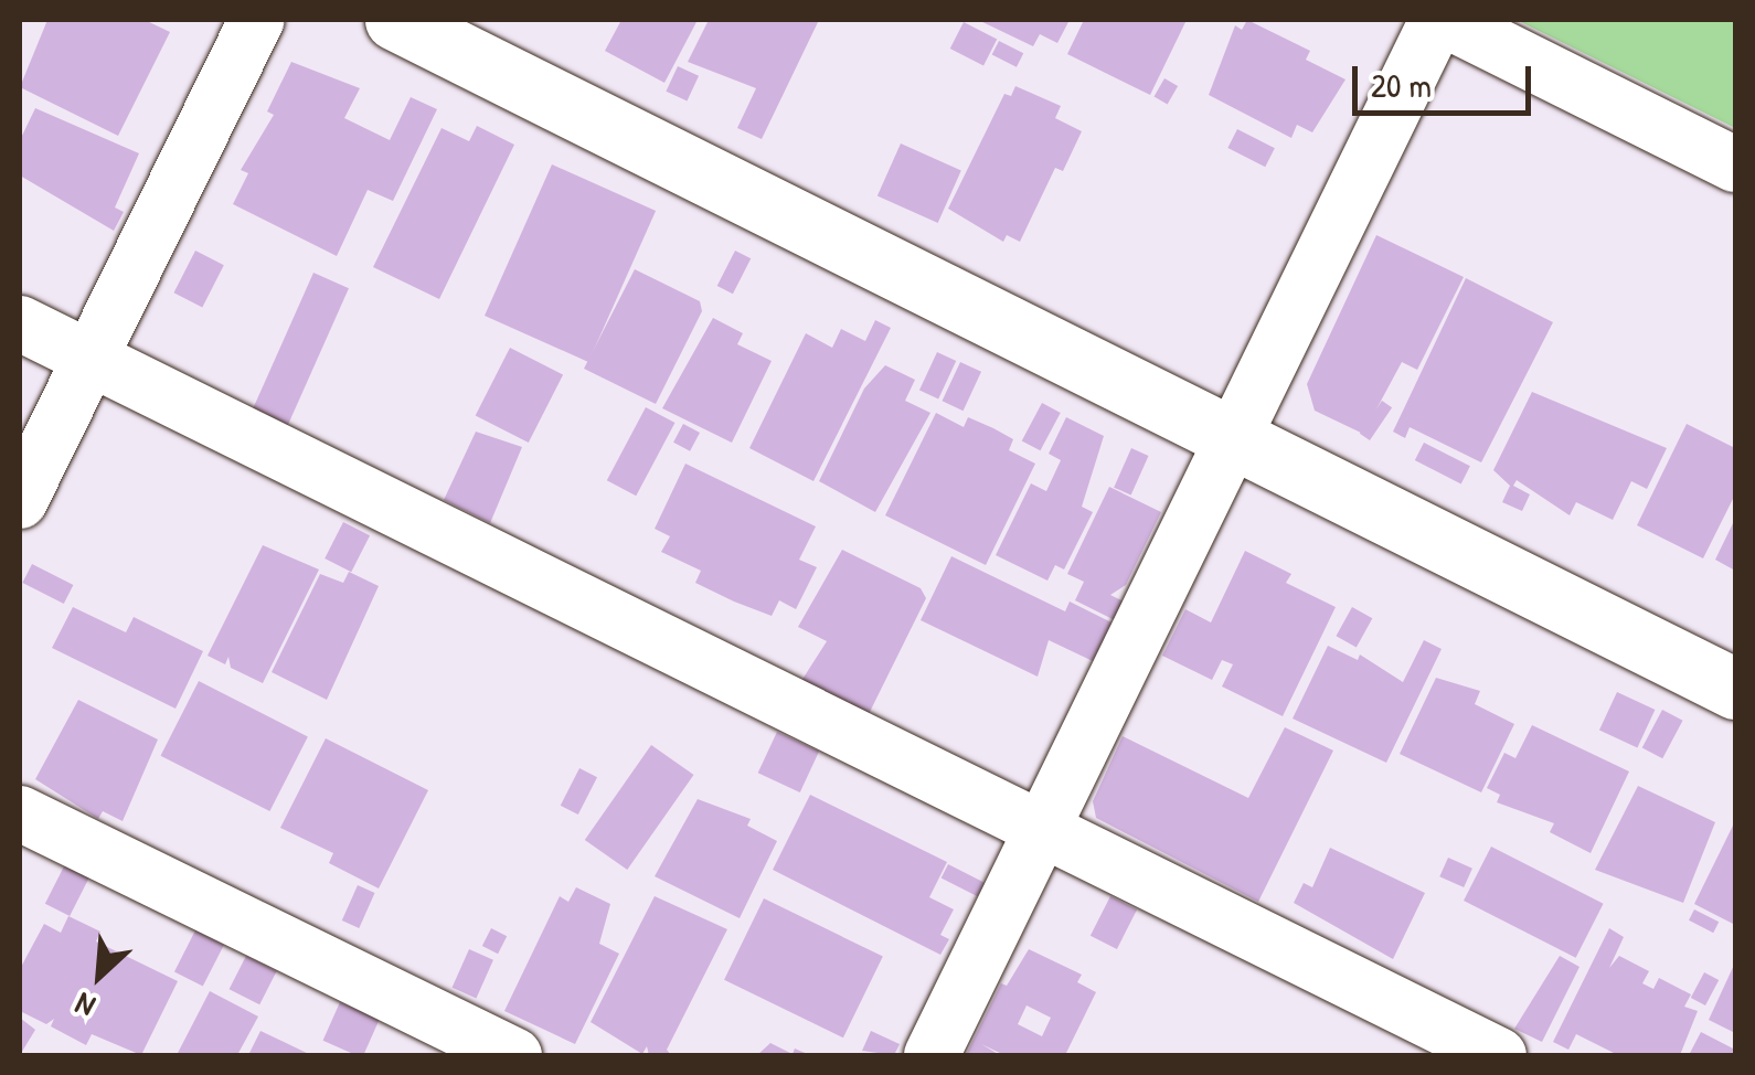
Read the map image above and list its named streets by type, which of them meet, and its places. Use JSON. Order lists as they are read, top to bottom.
{
  "scale_bar": "20 m",
  "north": "bottom left"
}
